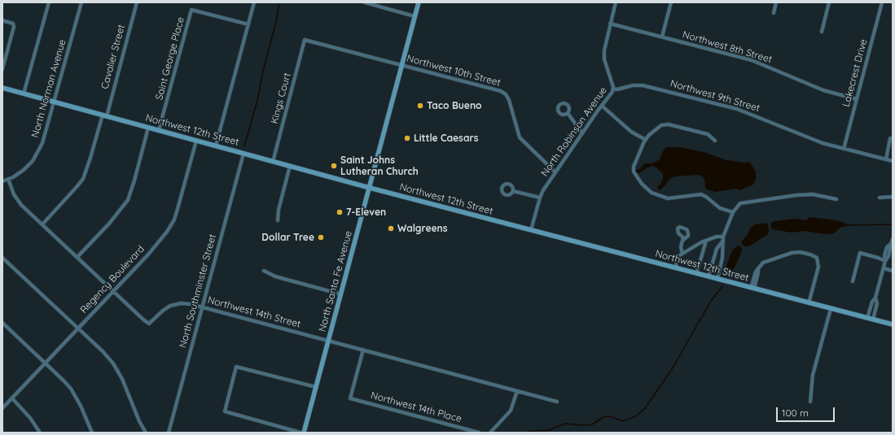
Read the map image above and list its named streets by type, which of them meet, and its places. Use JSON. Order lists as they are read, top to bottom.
{
  "streets": {
    "main road": ["Northwest 12th Street", "North Santa Fe Avenue"],
    "street": [
      "Northwest 8th Street",
      "Cavalier Street",
      "Saint George Place",
      "Northwest 10th Street",
      "Lakecrest Drive",
      "North Norman Avenue",
      "Northwest 9th Street",
      "Kings Court",
      "North Robinson Avenue",
      "Regency Boulevard",
      "North Southminster Street",
      "Northwest 14th Street",
      "Northwest 14th Place"
    ]
  },
  "crossings": [
    ["Northwest 8th Street", "Lakecrest Drive"],
    ["Northwest 8th Street", "North Robinson Avenue"],
    ["Cavalier Street", "Northwest 12th Street"],
    ["Cavalier Street", "Northwest 14th Street"],
    ["Saint George Place", "Northwest 12th Street"],
    ["Northwest 10th Street", "Kings Court"],
    ["Northwest 10th Street", "North Robinson Avenue"],
    ["Northwest 10th Street", "North Santa Fe Avenue"],
    ["Lakecrest Drive", "Northwest 9th Street"],
    ["North Norman Avenue", "Northwest 12th Street"],
    ["North Norman Avenue", "Northwest 14th Street"],
    ["Northwest 9th Street", "North Robinson Avenue"],
    ["Kings Court", "Northwest 12th Street"],
    ["Northwest 12th Street", "North Robinson Avenue"],
    ["Northwest 12th Street", "Regency Boulevard"],
    ["Northwest 12th Street", "North Santa Fe Avenue"],
    ["Northwest 12th Street", "North Southminster Street"],
    ["Regency Boulevard", "Northwest 14th Street"],
    ["North Santa Fe Avenue", "Northwest 14th Street"],
    ["North Southminster Street", "Northwest 14th Street"],
    ["Northwest 14th Street", "Northwest 14th Place"]
  ],
  "places": [
    "Taco Bueno",
    "Little Caesars",
    "Saint Johns Lutheran Church",
    "7-Eleven",
    "Walgreens",
    "Dollar Tree"
  ],
  "scale_bar": "100 m"
}
